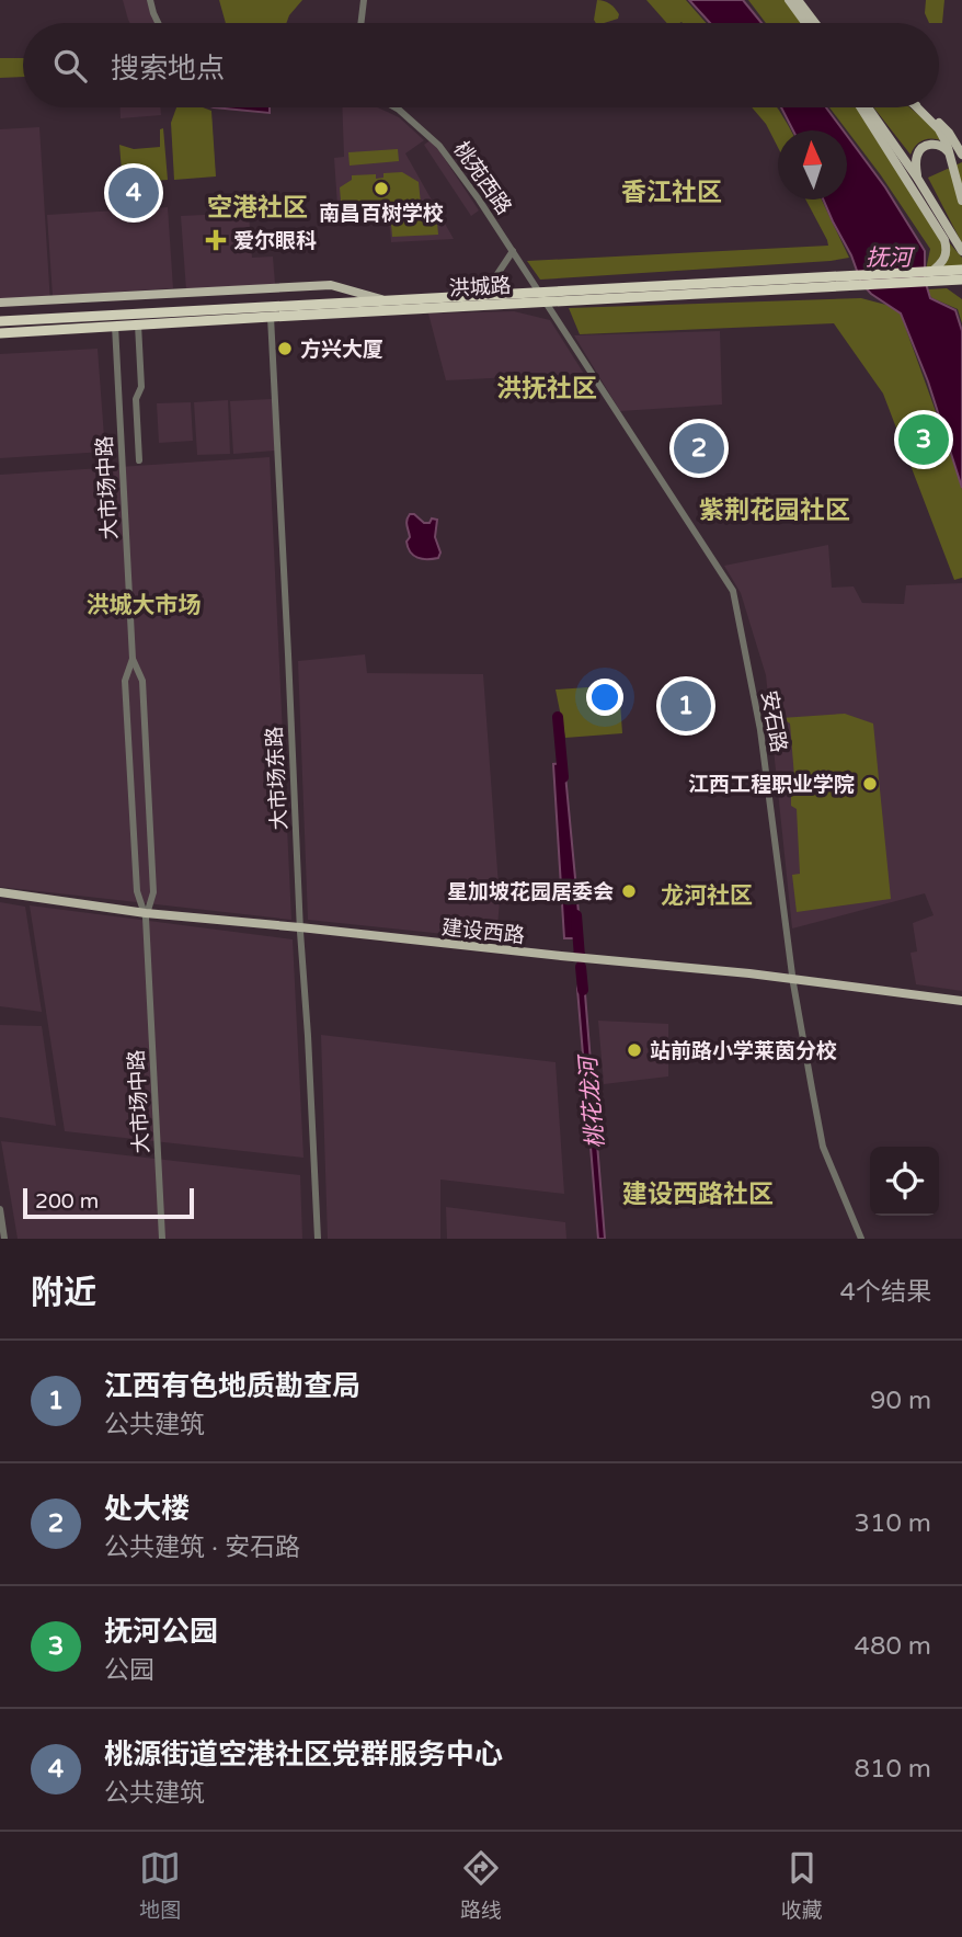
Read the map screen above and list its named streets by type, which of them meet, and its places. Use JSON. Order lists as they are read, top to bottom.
{
  "streets": {
    "highway": ["洪城路"],
    "main road": ["建设西路"],
    "street": [
      "桃苑西路",
      "大市场中路",
      "安石路",
      "大市场东路"
    ]
  },
  "crossings": [
    ["桃苑西路", "洪城路"],
    ["桃苑西路", "安石路"],
    ["洪城路", "大市场中路"],
    ["洪城路", "安石路"],
    ["洪城路", "大市场东路"],
    ["大市场中路", "建设西路"],
    ["安石路", "建设西路"],
    ["大市场东路", "建设西路"]
  ],
  "districts": [
    "香江社区",
    "空港社区",
    "洪抚社区",
    "紫荆花园社区",
    "洪城大市场",
    "龙河社区",
    "建设西路社区"
  ],
  "water": ["抚河", "桃花龙河"],
  "places": {
    "other": [
      "南昌百树学校",
      "方兴大厦",
      "江西工程职业学院",
      "星加坡花园居委会",
      "站前路小学莱茵分校"
    ],
    "health": ["爱尔眼科"]
  },
  "scale_bar": "200 m",
  "north": "top",
  "page": {
    "search": "搜索地点",
    "pins": [
      "4",
      "3",
      "2",
      "1"
    ],
    "scale": "200 m",
    "heading": ["附近", "4个结果"],
    "list": [
      {
        "mark": "1",
        "name": "江西有色地质勘查局",
        "note": "公共建筑",
        "value": "90 m"
      },
      {
        "mark": "2",
        "name": "处大楼",
        "note": "公共建筑 · 安石路",
        "value": "310 m"
      },
      {
        "mark": "3",
        "name": "抚河公园",
        "note": "公园",
        "value": "480 m"
      },
      {
        "mark": "4",
        "name": "桃源街道空港社区党群服务中心",
        "note": "公共建筑",
        "value": "810 m"
      }
    ],
    "nav": ["地图", "路线", "收藏"]
  }
}
